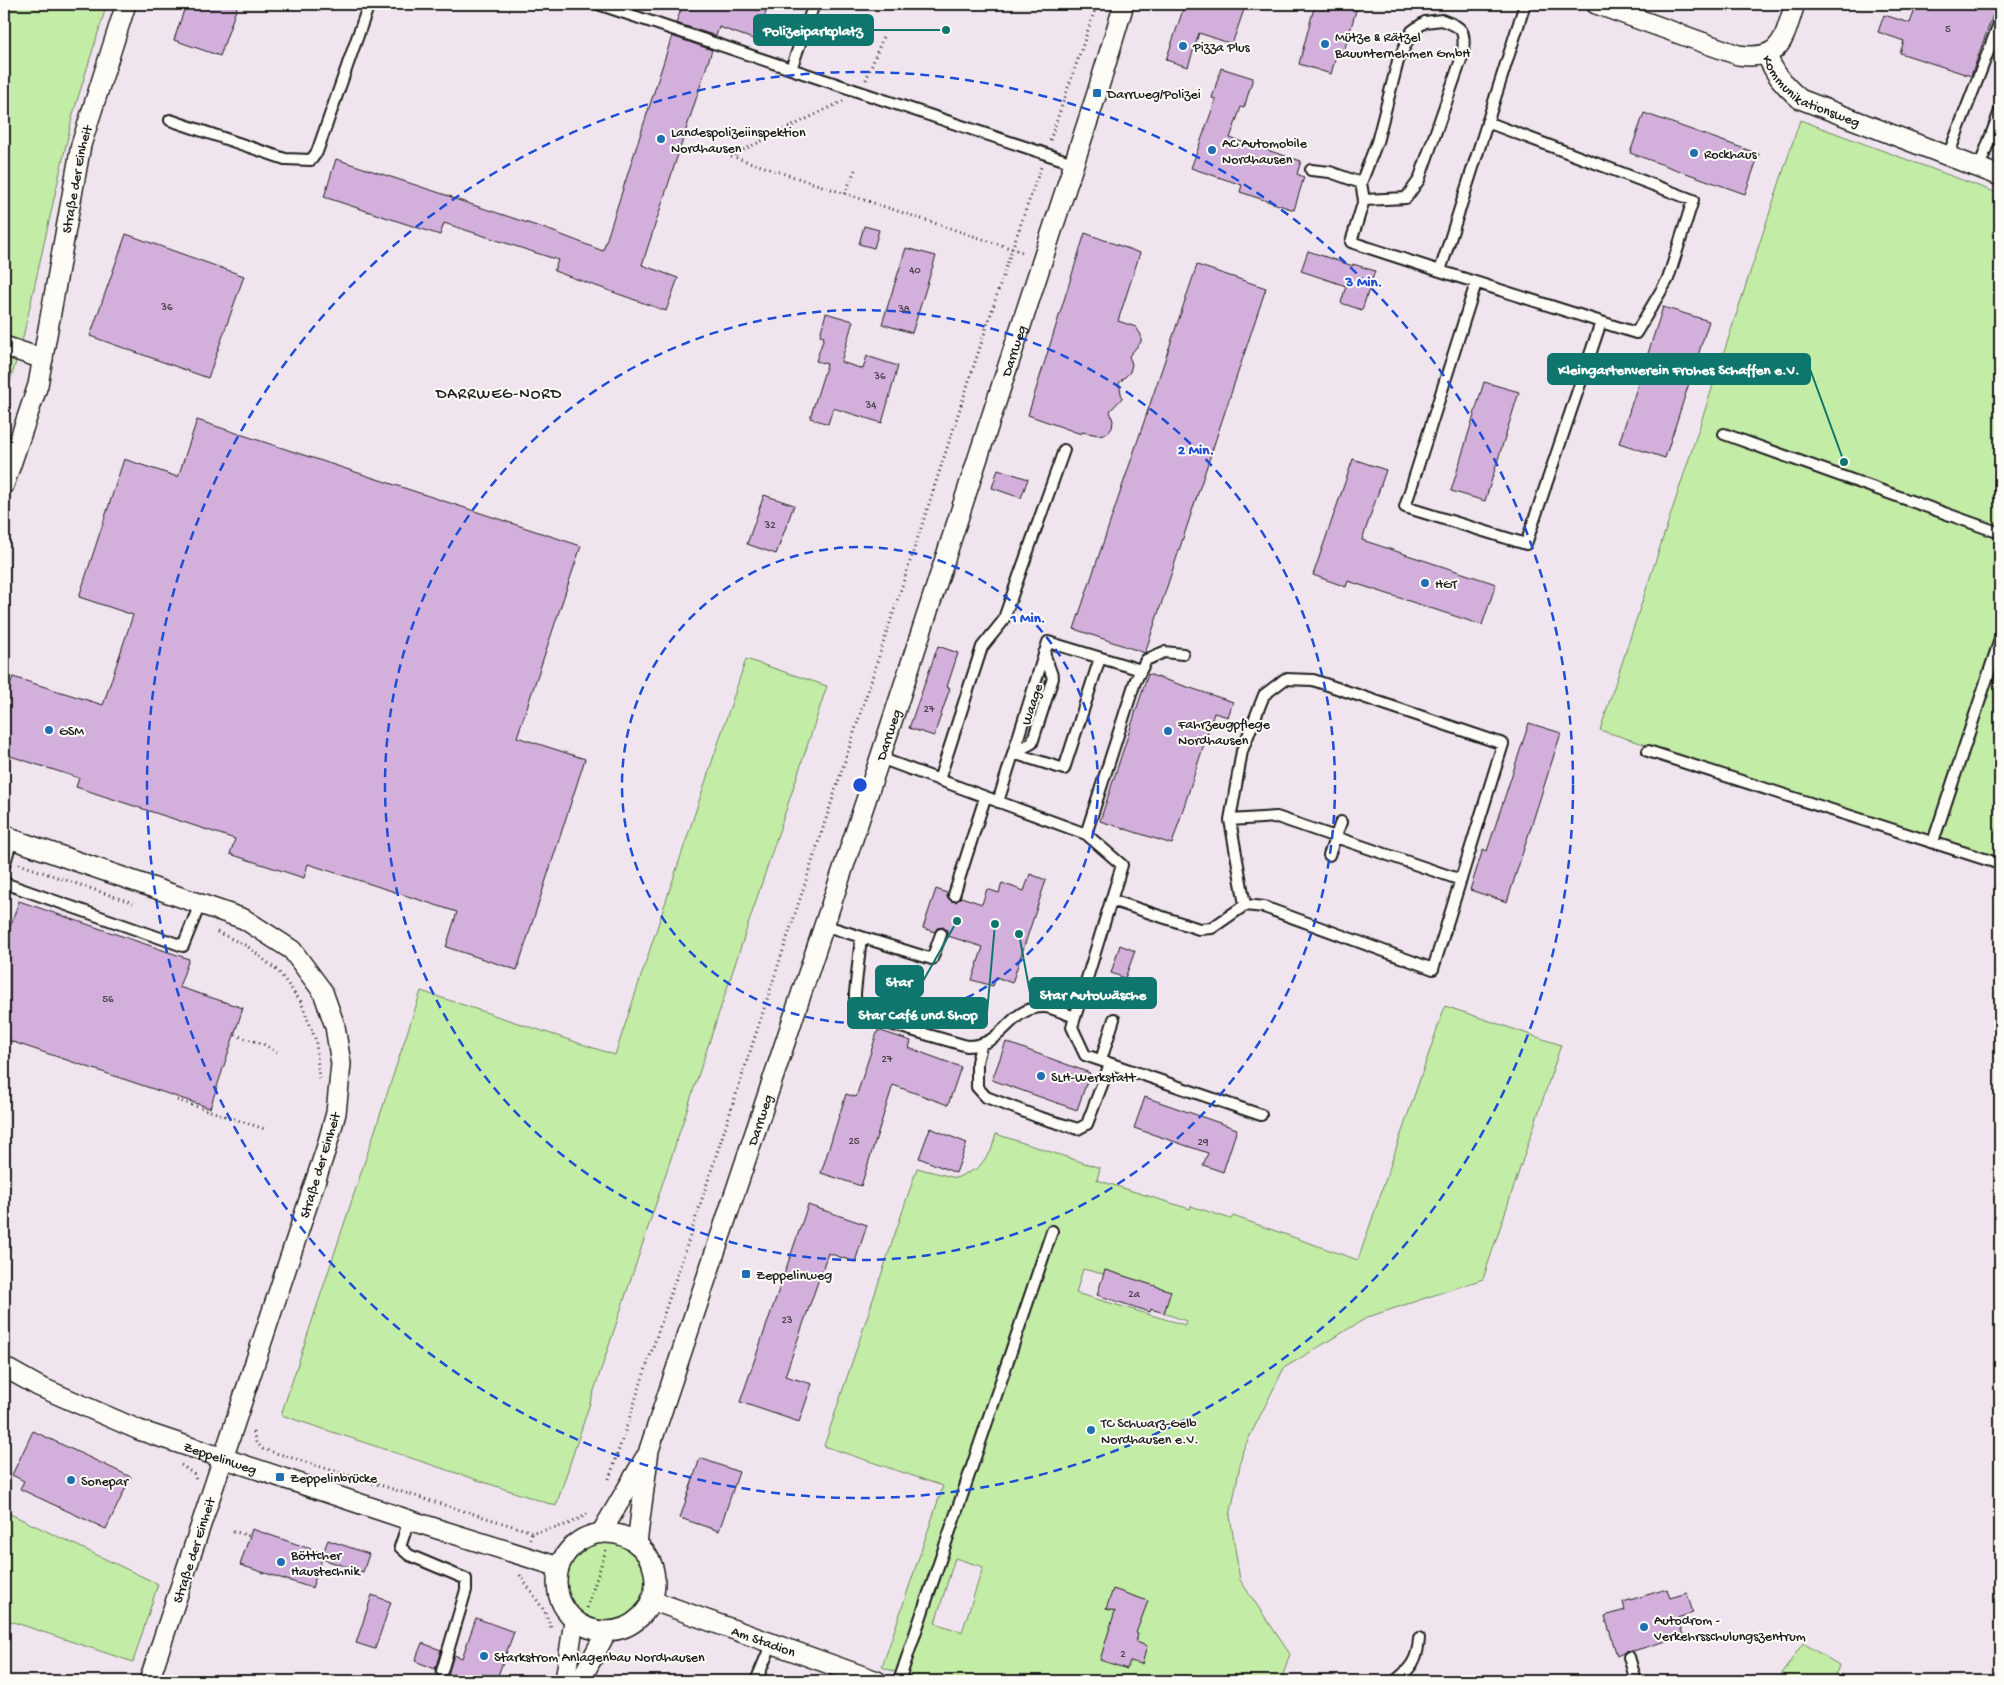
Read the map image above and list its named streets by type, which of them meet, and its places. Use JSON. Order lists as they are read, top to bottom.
{
  "streets": {
    "street": [
      "Kommunikationsweg",
      "Straße der Einheit",
      "Darrweg",
      "Zeppelinweg",
      "Am Stadion"
    ],
    "lane": ["Waage"]
  },
  "crossings": [
    ["Straße der Einheit", "Zeppelinweg"]
  ],
  "districts": ["DARRWEG-NORD"],
  "places": {
    "other": [
      "Polizeiparkplatz",
      "Mütze & Rätzel Bauunternehmen GmbH",
      "Pizza Plus",
      "Landespolizeiinspektion Nordhausen",
      "AC Automobile Nordhausen",
      "Rockhaus",
      "Kleingartenverein Frohes Schaffen e.V.",
      "HGT",
      "GSM",
      "Fahrzeugpflege Nordhausen",
      "Star",
      "Star Café und Shop",
      "Star Autowäsche",
      "SLH-Werkstatt",
      "TC Schwarz-Gelb Nordhausen e.V.",
      "Sonepar",
      "Böttcher Haustechnik",
      "Autodrom - Verkehrsschulungszentrum",
      "Starkstrom Anlagenbau Nordhausen"
    ],
    "transit": ["Darrweg/Polizei", "Zeppelinweg", "Zeppelinbrücke"]
  },
  "house_numbers": [
    "5",
    "40",
    "36",
    "38",
    "36",
    "34",
    "32",
    "27",
    "56",
    "27",
    "25",
    "29",
    "2a",
    "23",
    "2"
  ],
  "rings": ["3 Min.", "2 Min.", "1 Min."]
}
